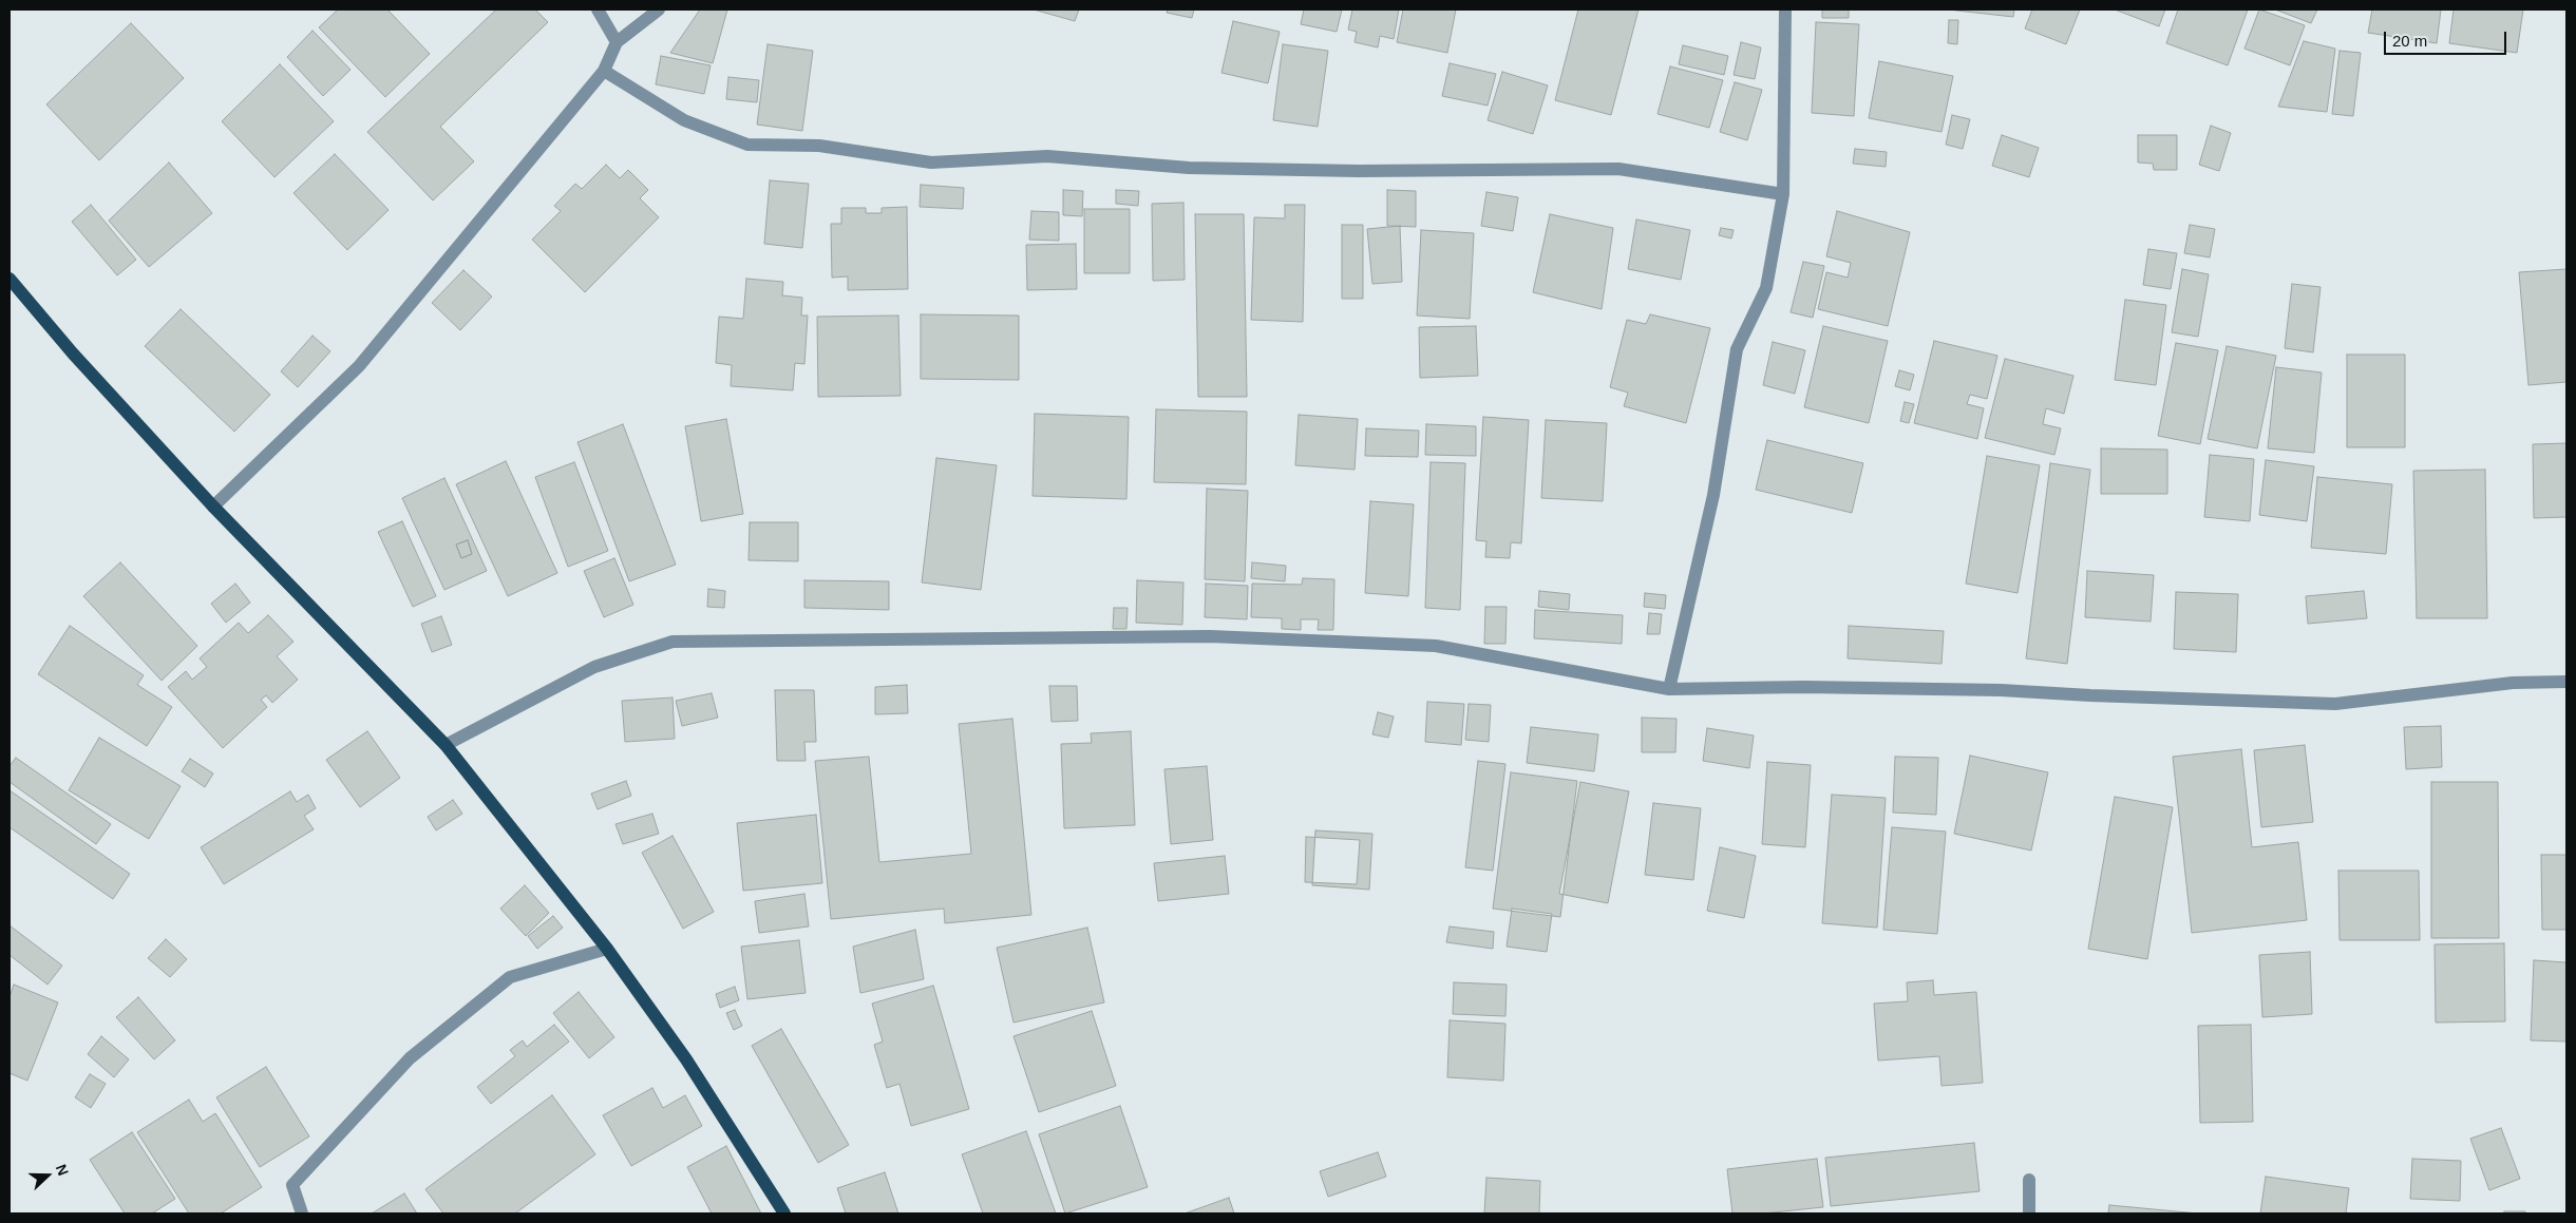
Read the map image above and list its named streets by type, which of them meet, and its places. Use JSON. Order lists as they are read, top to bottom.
{
  "scale_bar": "20 m",
  "north": "right"
}
